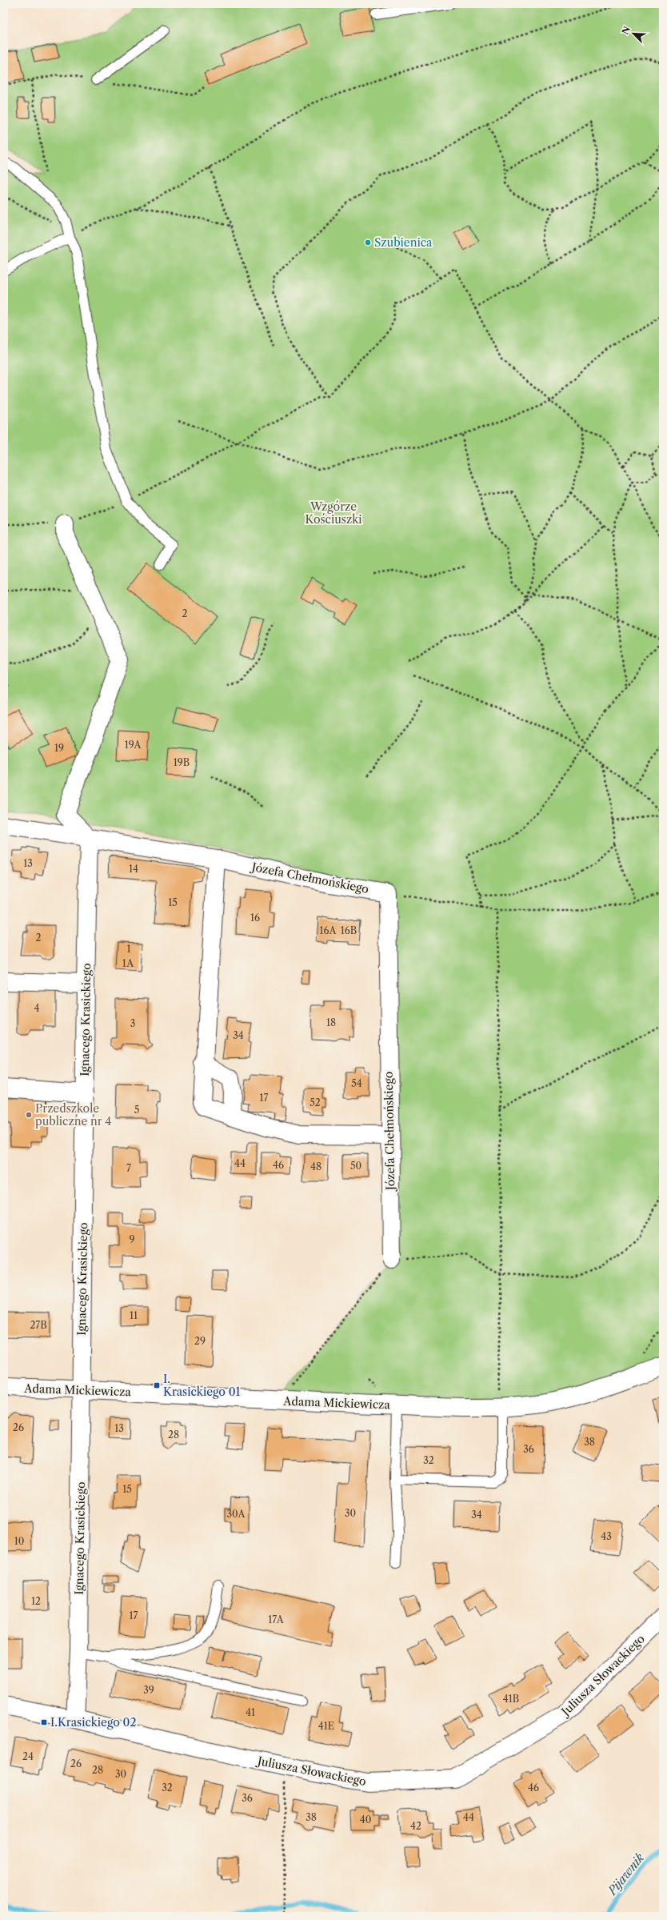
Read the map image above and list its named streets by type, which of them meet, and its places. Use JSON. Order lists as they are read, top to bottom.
{
  "streets": {
    "street": [
      "Józefa Chełmońskiego",
      "Ignacego Krasickiego",
      "Adama Mickiewicza",
      "Juliusza Słowackiego"
    ]
  },
  "crossings": [
    ["Józefa Chełmońskiego", "Ignacego Krasickiego"],
    ["Ignacego Krasickiego", "Adama Mickiewicza"],
    ["Ignacego Krasickiego", "Juliusza Słowackiego"]
  ],
  "water": ["Pijawnik"],
  "parks": ["Wzgórze Kościuszki"],
  "places": {
    "other": ["Szubienica", "Przedszkole publiczne nr 4"],
    "transit": ["I. Krasickiego 01", "I.Krasickiego 02"]
  },
  "house_numbers": [
    "2",
    "19A",
    "19",
    "19B",
    "13",
    "14",
    "15",
    "16",
    "16A",
    "16B",
    "2",
    "1",
    "1A",
    "4",
    "18",
    "3",
    "34",
    "54",
    "17",
    "52",
    "5",
    "44",
    "46",
    "50",
    "48",
    "7",
    "9",
    "11",
    "27B",
    "29",
    "26",
    "13",
    "28",
    "38",
    "36",
    "32",
    "15",
    "30",
    "30A",
    "34",
    "43",
    "10",
    "12",
    "17",
    "17A",
    "39",
    "41B",
    "41",
    "41E",
    "24",
    "26",
    "28",
    "30",
    "32",
    "46",
    "36",
    "38",
    "44",
    "40",
    "42"
  ],
  "north": "top left"
}
